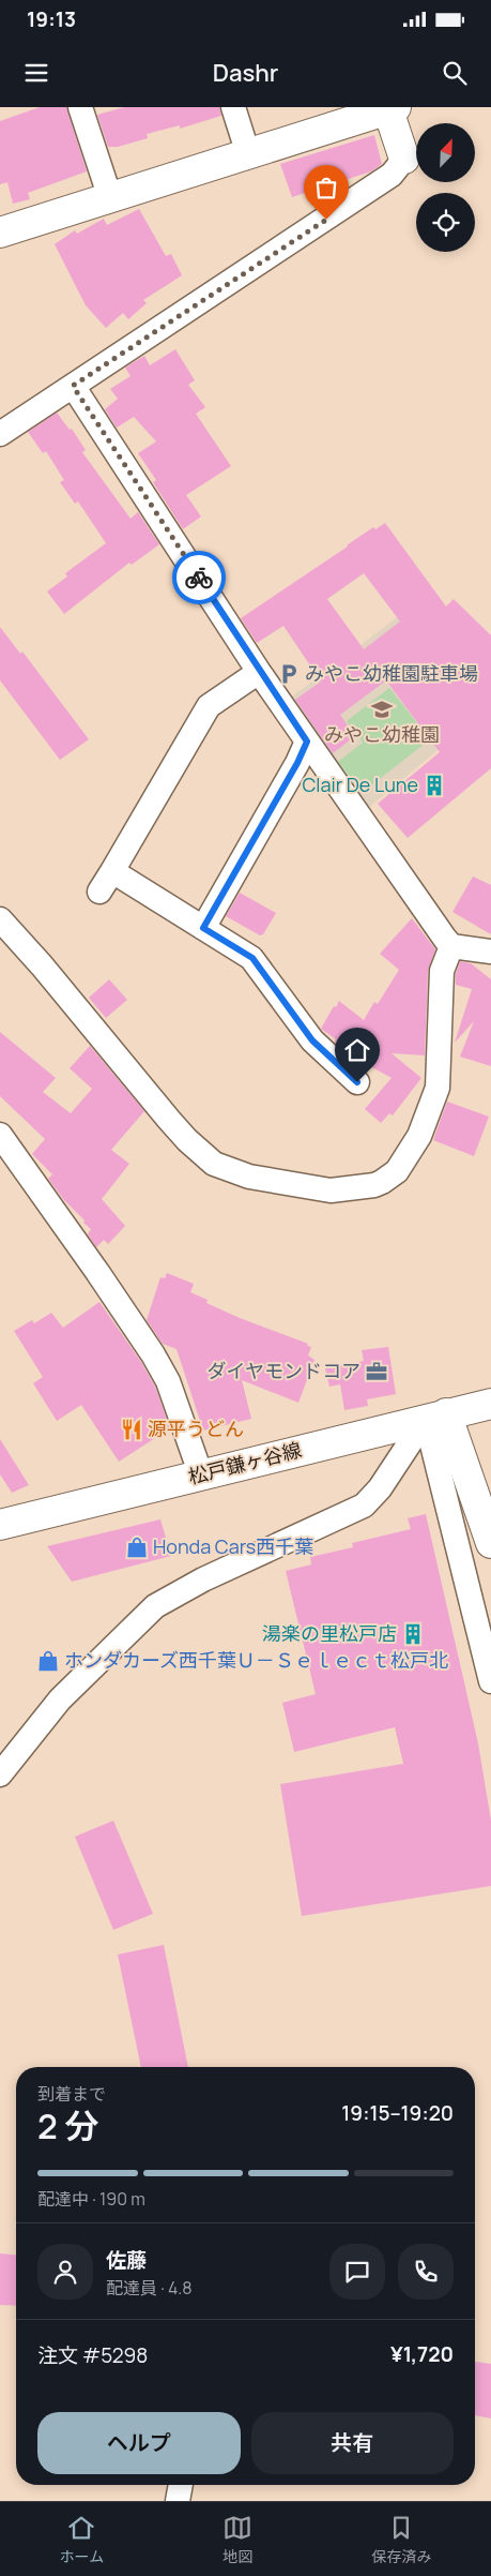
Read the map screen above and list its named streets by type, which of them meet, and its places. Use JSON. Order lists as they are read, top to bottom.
{
  "streets": {
    "street": ["松戸鎌ヶ谷線"]
  },
  "places": {
    "parking": ["みやこ幼稚園駐車場"],
    "school or university": ["みやこ幼稚園"],
    "building": ["Clair De Lune", "湯楽の里松戸店"],
    "office": ["ダイヤモンドコア"],
    "restaurant": ["源平うどん"],
    "shop": ["Honda Cars西千葉", "ホンダカーズ西千葉Ｕ－Ｓｅｌｅｃｔ松戸北"]
  },
  "north": "top right",
  "page": {
    "status": "19:13",
    "header": "Dashr",
    "heading": ["2 分", "到着まで", "19:15–19:20"],
    "panel": [
      "佐藤",
      "配達員 · 4.8",
      "注文 #5298",
      "¥1,720"
    ],
    "bar": "配達中 · 190 m",
    "buttons": ["ヘルプ", "共有"],
    "tabs": ["ホーム", "地図", "保存済み"]
  }
}
